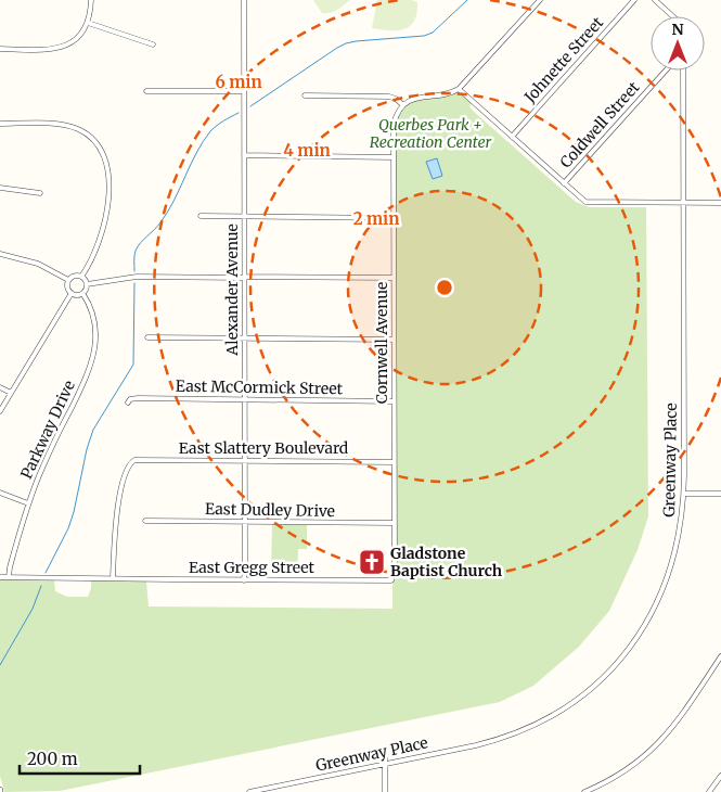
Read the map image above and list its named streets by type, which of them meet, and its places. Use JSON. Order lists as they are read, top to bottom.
{
  "streets": {
    "street": [
      "Johnette Street",
      "Coldwell Street",
      "Alexander Avenue",
      "Cornwell Avenue",
      "East McCormick Street",
      "Parkway Drive",
      "East Slattery Boulevard",
      "Greenway Place",
      "East Dudley Drive",
      "East Gregg Street"
    ]
  },
  "crossings": [
    ["Alexander Avenue", "East McCormick Street"],
    ["Alexander Avenue", "East Slattery Boulevard"],
    ["Alexander Avenue", "East Dudley Drive"],
    ["Alexander Avenue", "East Gregg Street"],
    ["Cornwell Avenue", "East McCormick Street"],
    ["Cornwell Avenue", "East Slattery Boulevard"],
    ["Cornwell Avenue", "East Dudley Drive"],
    ["Cornwell Avenue", "East Gregg Street"],
    ["Parkway Drive", "East Gregg Street"],
    ["East Slattery Boulevard", "East Gregg Street"]
  ],
  "parks": ["Querbes Park + Recreation Center"],
  "places": {
    "church": ["Gladstone Baptist Church"]
  },
  "scale_bar": "200 m",
  "north": "top",
  "rings": ["6 min", "4 min", "2 min"]
}
